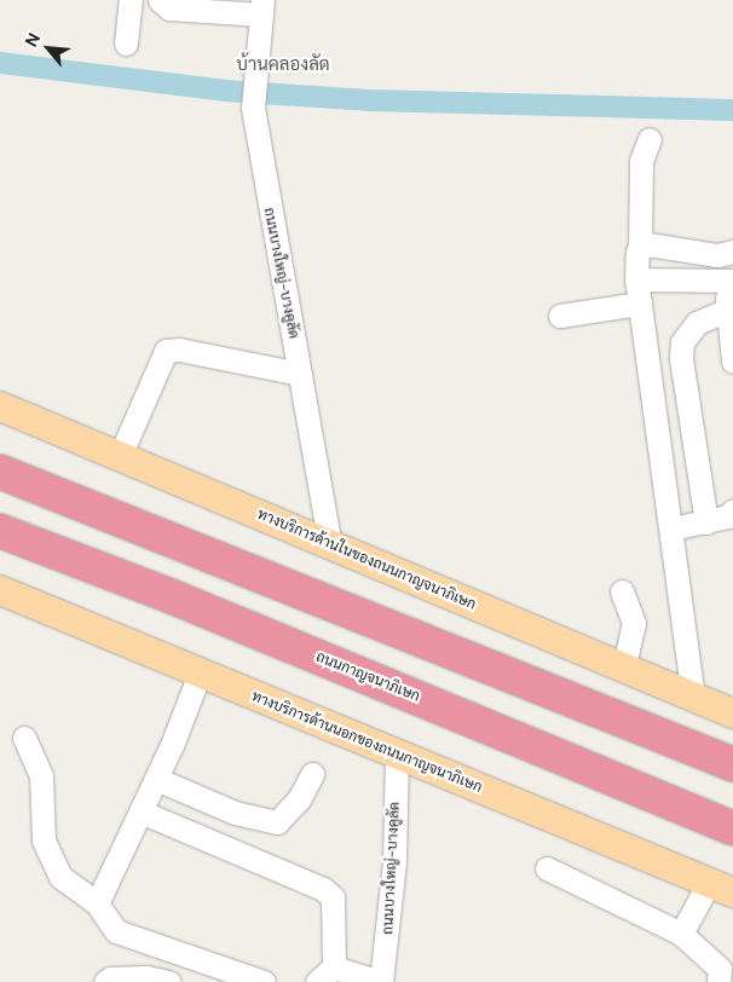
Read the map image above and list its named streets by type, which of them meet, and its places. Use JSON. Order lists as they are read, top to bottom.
{
  "streets": {
    "highway": ["ถนนกาญจนาภิเษก"],
    "main road": ["ทางบริการด้านในของถนนกาญจนาภิเษก", "ทางบริการด้านนอกของถนนกาญจนาภิเษก"],
    "street": ["ถนนบางใหญ่-บางคูลัด"]
  },
  "crossings": [
    ["ถนนบางใหญ่-บางคูลัด", "ทางบริการด้านในของถนนกาญจนาภิเษก"],
    ["ถนนบางใหญ่-บางคูลัด", "ทางบริการด้านนอกของถนนกาญจนาภิเษก"]
  ],
  "districts": ["บ้านคลองลัด"],
  "north": "top left"
}
